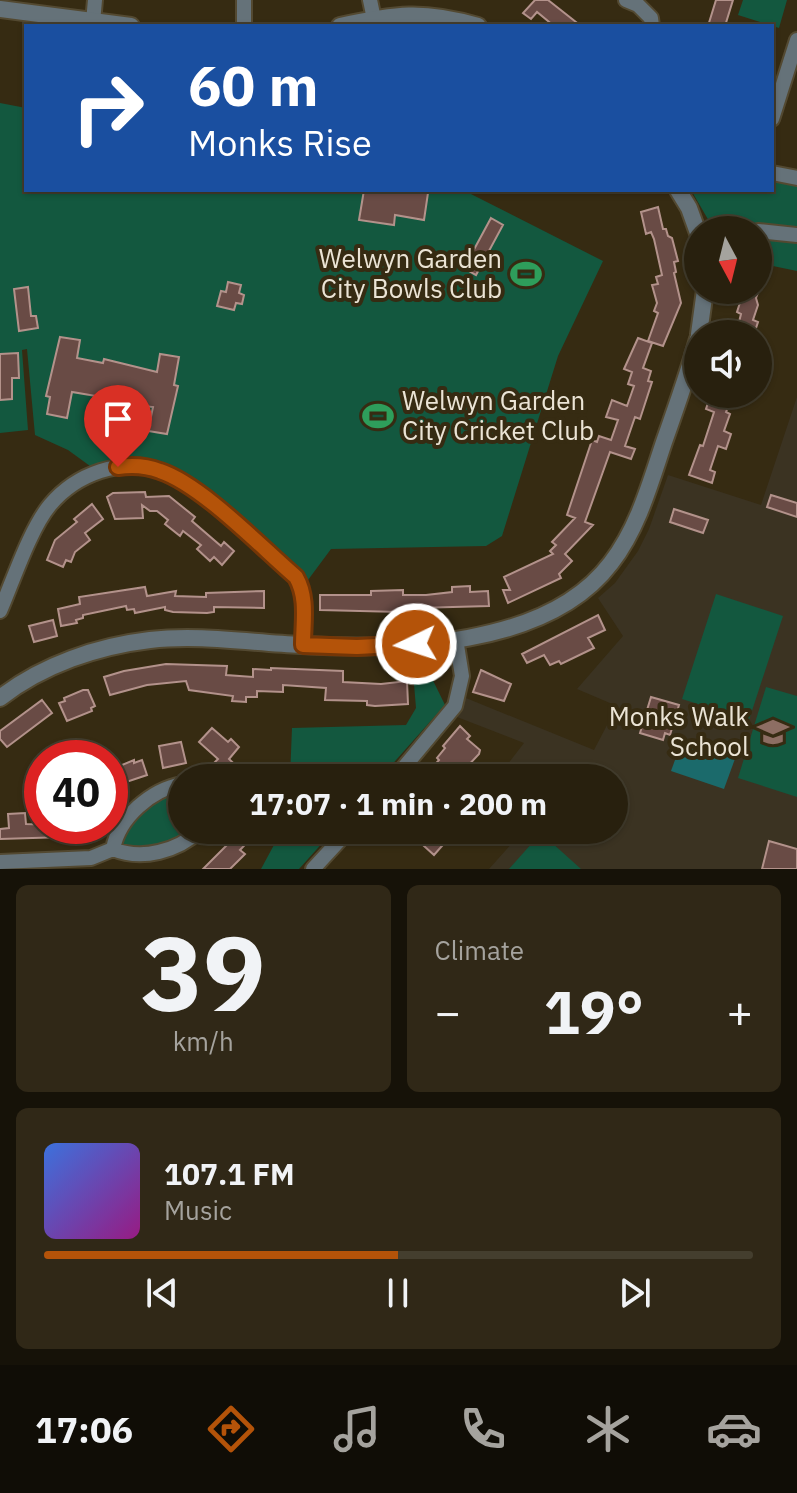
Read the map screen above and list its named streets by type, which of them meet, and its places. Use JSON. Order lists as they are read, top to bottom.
{
  "places": {
    "sports": ["Welwyn Garden City Bowls Club", "Welwyn Garden City Cricket Club"],
    "school or university": ["Monks Walk School"]
  },
  "north": "bottom",
  "page": {
    "turn": ["60 m", "Monks Rise"],
    "limit": "40",
    "trip": "17:07 · 1 min · 200 m",
    "tile": [
      ["39", "km/h"],
      "Climate"
    ],
    "heat": ["−", "19°", "+"],
    "song": ["107.1 FM", "Music"],
    "tabs": "17:06"
  }
}
